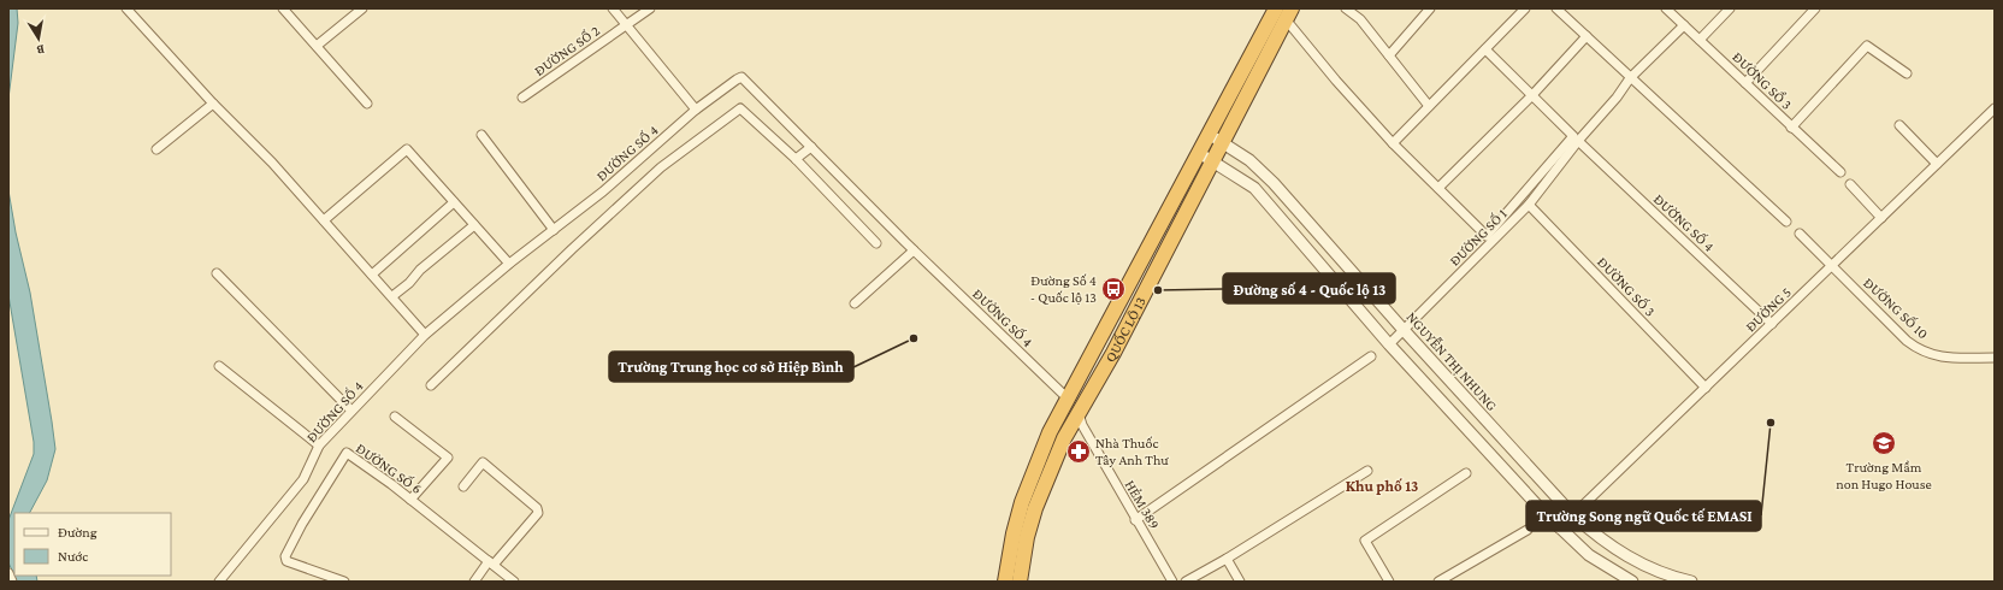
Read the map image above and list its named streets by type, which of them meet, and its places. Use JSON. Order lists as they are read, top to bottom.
{
  "streets": {
    "highway": ["QUỐC LỘ 13"],
    "street": [
      "ĐƯỜNG SỐ 2",
      "ĐƯỜNG SỔ 3",
      "ĐƯỜNG SỐ 4",
      "ĐƯỜNG SỐ 1",
      "ĐƯỜNG SỐ 3",
      "ĐƯỜNG SỐ 10",
      "ĐƯỜNG 5",
      "NGUYỄN THỊ NHUNG",
      "ĐƯỜNG SỐ 6",
      "HẺM 389"
    ]
  },
  "crossings": [
    ["ĐƯỜNG SỐ 4", "ĐƯỜNG SỐ 1"],
    ["ĐƯỜNG SỐ 4", "ĐƯỜNG 5"],
    ["ĐƯỜNG SỐ 4", "QUỐC LỘ 13"],
    ["ĐƯỜNG SỐ 1", "ĐƯỜNG SỐ 3"],
    ["ĐƯỜNG SỐ 1", "NGUYỄN THỊ NHUNG"],
    ["ĐƯỜNG SỐ 3", "ĐƯỜNG 5"],
    ["ĐƯỜNG SỐ 10", "ĐƯỜNG 5"],
    ["ĐƯỜNG 5", "NGUYỄN THỊ NHUNG"],
    ["QUỐC LỘ 13", "NGUYỄN THỊ NHUNG"],
    ["QUỐC LỘ 13", "HẺM 389"]
  ],
  "districts": ["Khu phố 13"],
  "places": {
    "bus stop": ["Đường Số 4 - Quốc lộ 13"],
    "other": ["Đường số 4 - Quốc lộ 13", "Trường Trung học cơ sở Hiệp Bình", "Trường Song ngữ Quốc tế EMASI"],
    "school or university": ["Trường Mầm non Hugo House"],
    "pharmacy": ["Nhà Thuốc Tây Anh Thư"]
  },
  "legend": ["Đường", "Nước"],
  "north": "bottom"
}
